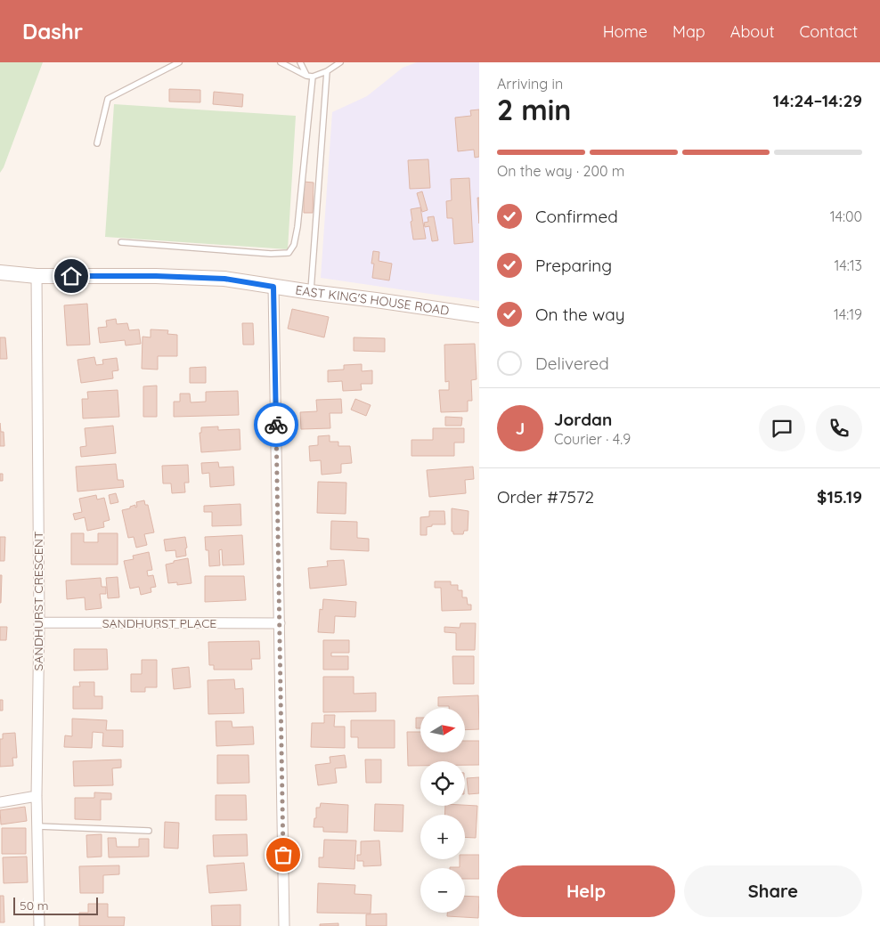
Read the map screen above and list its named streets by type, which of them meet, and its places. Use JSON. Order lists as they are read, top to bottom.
{
  "streets": {
    "main road": ["EAST KING'S HOUSE ROAD"],
    "street": ["SANDHURST CRESCENT", "SANDHURST PLACE"]
  },
  "crossings": [
    ["EAST KING'S HOUSE ROAD", "SANDHURST CRESCENT"],
    ["SANDHURST CRESCENT", "SANDHURST PLACE"]
  ],
  "scale_bar": "50 m",
  "north": "right",
  "page": {
    "header": "Dashr",
    "nav": [
      "Home",
      "Map",
      "About",
      "Contact"
    ],
    "heading": ["2 min", "Arriving in", "14:24–14:29"],
    "panel": [
      "Jordan",
      "Courier · 4.9",
      "Order #7572",
      "$15.19"
    ],
    "bar": "On the way · 200 m",
    "list": [
      ["Confirmed", "14:00"],
      ["Preparing", "14:13"],
      ["On the way", "14:19"],
      "Delivered"
    ],
    "round": "J",
    "map_buttons": ["+", "−"],
    "buttons": ["Help", "Share"],
    "scale": "50 m"
  }
}
